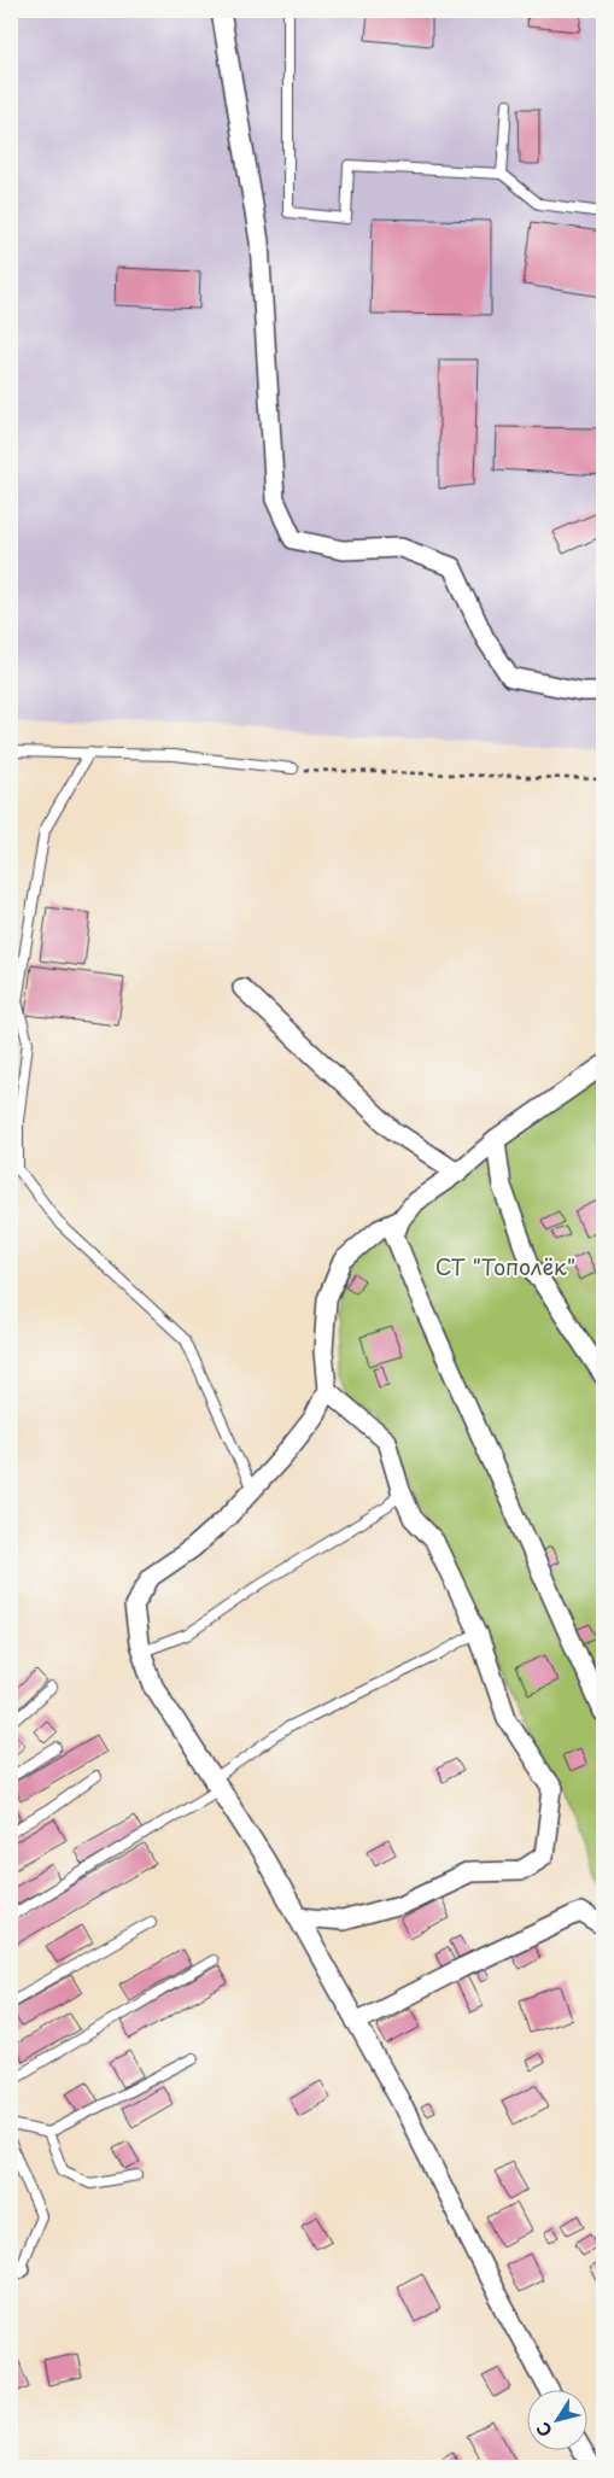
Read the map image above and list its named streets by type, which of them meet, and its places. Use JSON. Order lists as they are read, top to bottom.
{
  "parks": ["СТ \"Тополёк\""],
  "north": "bottom left"
}
